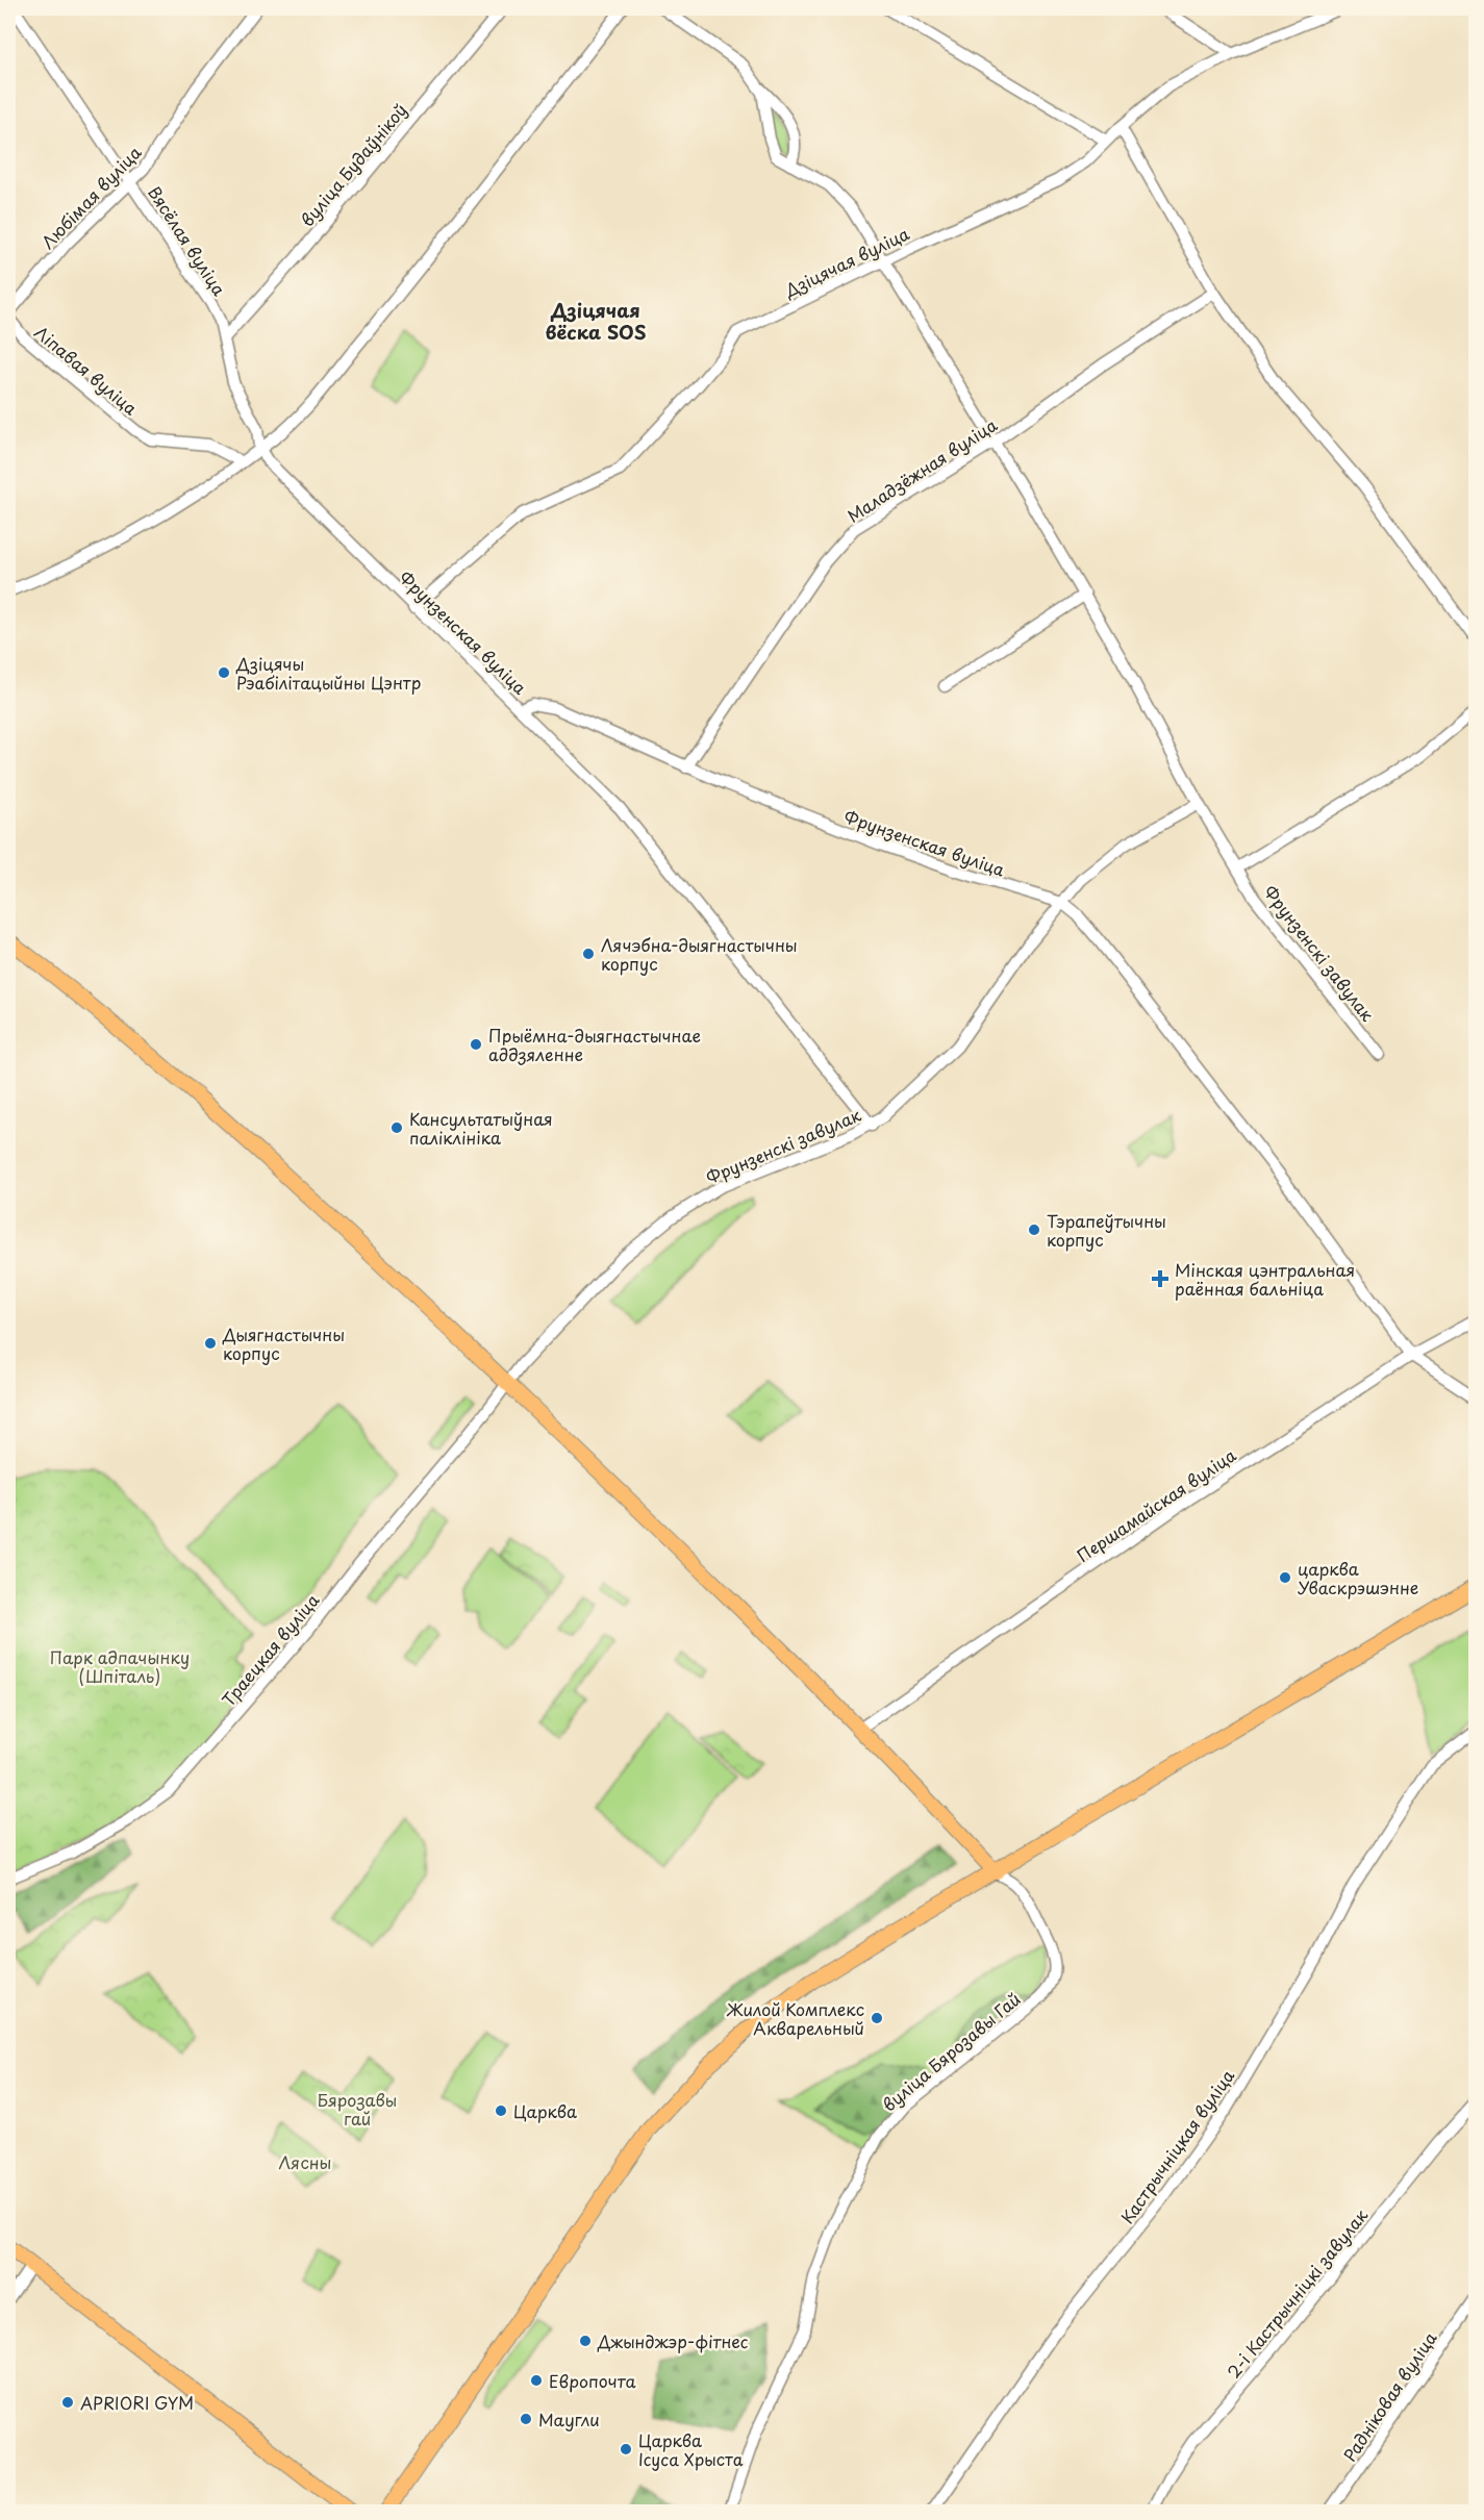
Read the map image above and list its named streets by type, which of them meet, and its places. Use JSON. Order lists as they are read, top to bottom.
{
  "streets": {
    "street": [
      "вуліца Будаўнікоў",
      "Любімая вуліца",
      "Вясёлая вуліца",
      "Дзіцячая вуліца",
      "Ліпавая вуліца",
      "Маладзёжная вуліца",
      "Фрунзенская вуліца",
      "Фрунзенскі завулак",
      "Першамайская вуліца",
      "Траецкая вуліца",
      "вуліца Бярозавы Гай",
      "Кастрычніцкая вуліца",
      "2-і Кастрычніцкі завулак",
      "Радніковая вуліца"
    ]
  },
  "crossings": [
    ["вуліца Будаўнікоў", "Вясёлая вуліца"],
    ["Любімая вуліца", "Вясёлая вуліца"],
    ["Любімая вуліца", "Ліпавая вуліца"],
    ["Вясёлая вуліца", "Фрунзенская вуліца"],
    ["Дзіцячая вуліца", "Фрунзенская вуліца"],
    ["Дзіцячая вуліца", "Фрунзенскі завулак"],
    ["Маладзёжная вуліца", "Фрунзенская вуліца"],
    ["Маладзёжная вуліца", "Фрунзенскі завулак"],
    ["Фрунзенская вуліца", "Фрунзенскі завулак"],
    ["Фрунзенская вуліца", "Першамайская вуліца"],
    ["Фрунзенскі завулак", "Траецкая вуліца"]
  ],
  "districts": ["Дзіцячая вёска SOS"],
  "parks": ["Парк адпачынку (Шпіталь)", "Бярозавы гай", "Лясны"],
  "places": {
    "other": [
      "Дзіцячы Рэабілітацыйны Цэнтр",
      "Лячэбна-дыягнастычны корпус",
      "Прыёмна-дыягнастычнае аддзяленне",
      "Кансультатыўная паліклініка",
      "Тэрапеўтычны корпус",
      "Дыягнастычны корпус",
      "царква Уваскрэшэнне",
      "Жилой Комплекс Акварельный",
      "Царква",
      "Джынджэр-фітнес",
      "Европочта",
      "APRIORI GYM",
      "Маугли",
      "Царква Ісуса Хрыста"
    ],
    "health": ["Мінская цэнтральная раённая бальніца"]
  }
}
